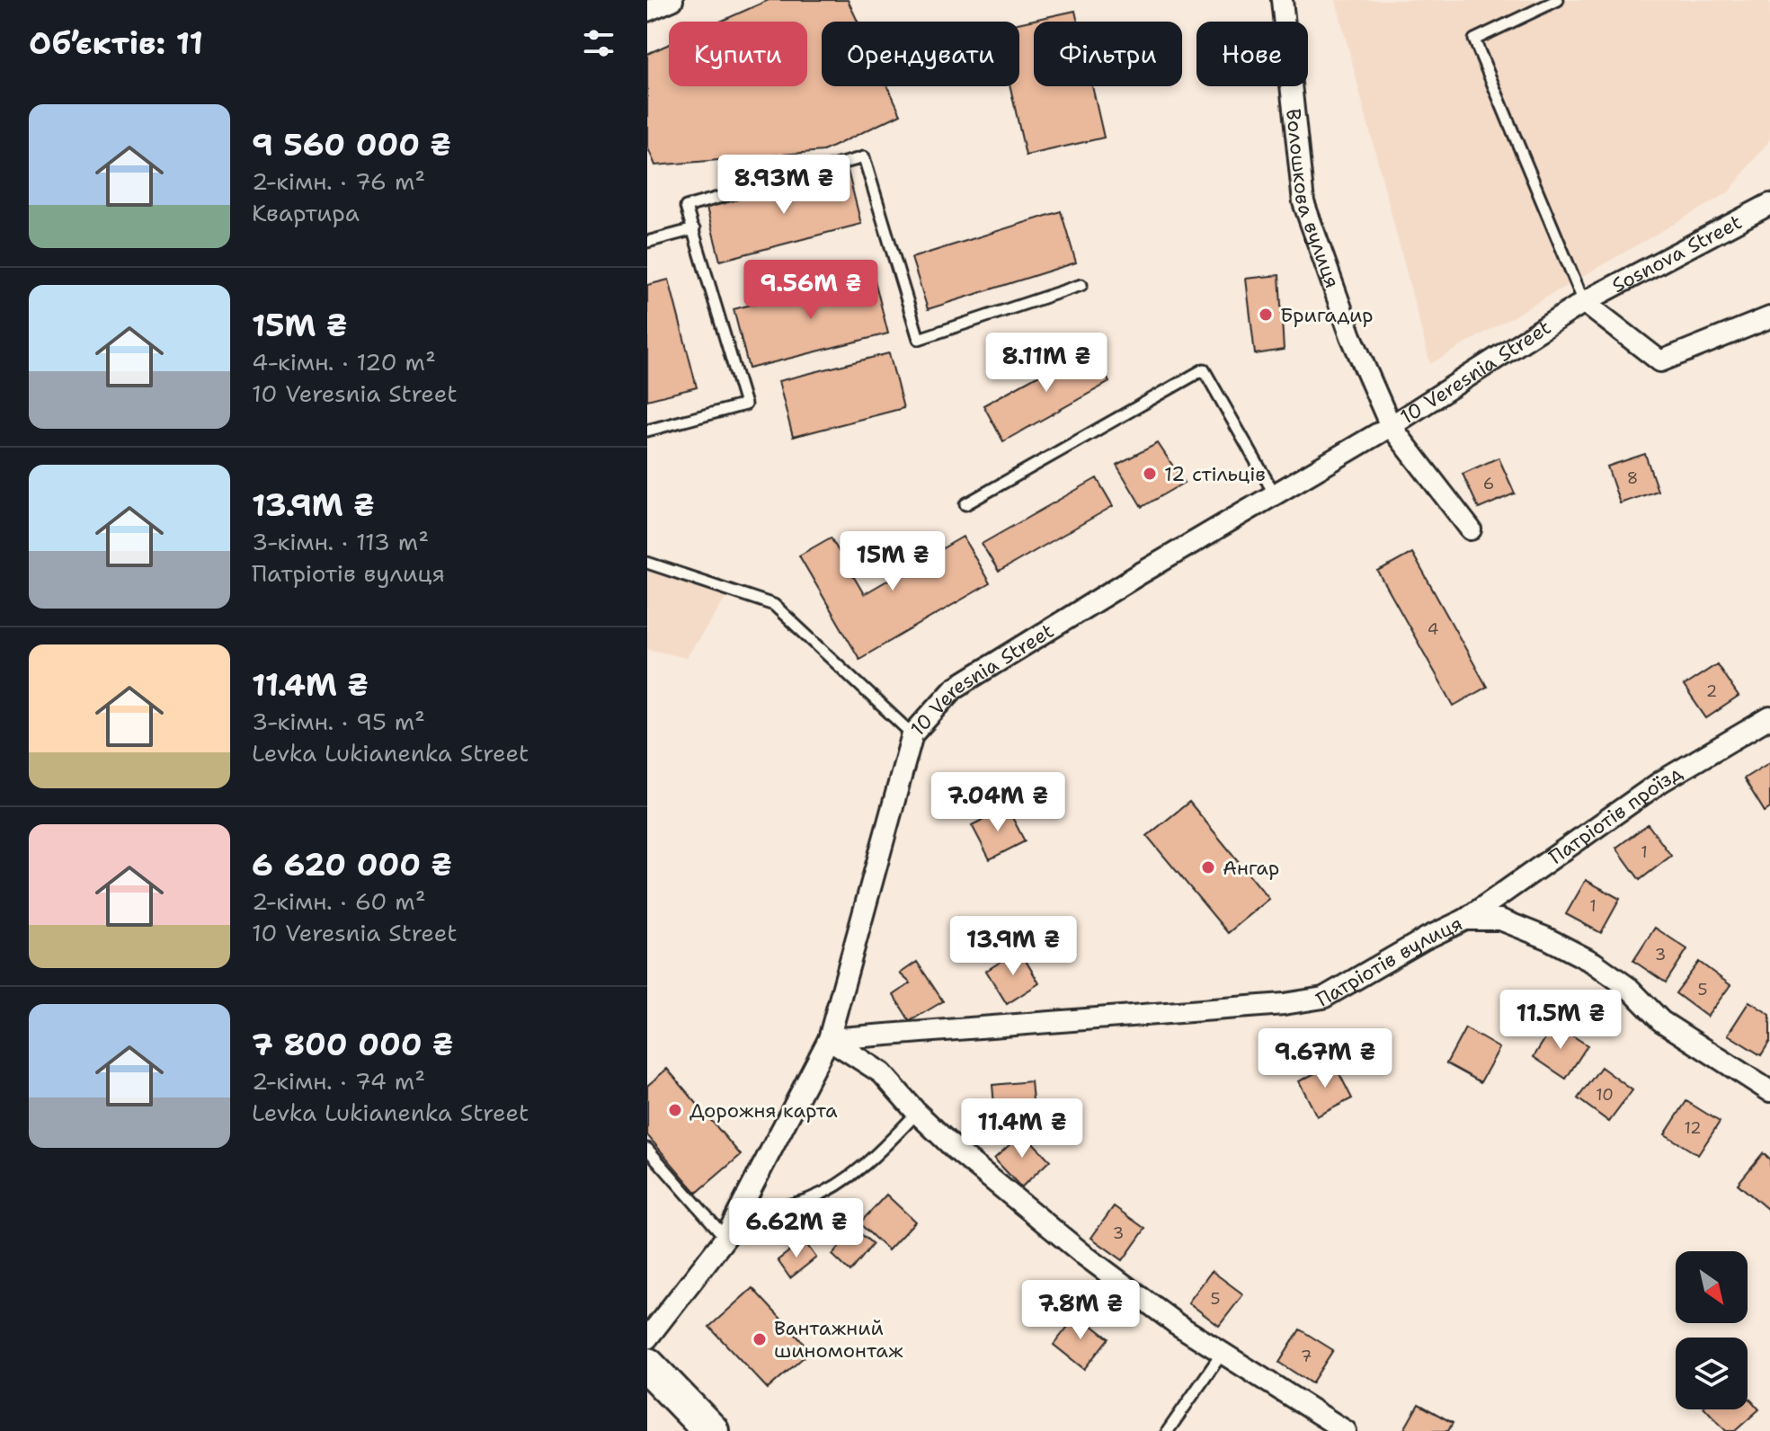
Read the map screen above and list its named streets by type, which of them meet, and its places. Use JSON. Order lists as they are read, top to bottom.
{
  "streets": {
    "street": [
      "Волошкова вулиця",
      "Sosnova Street",
      "10 Veresnia Street",
      "Патріотів проїзд",
      "Патріотів вулиця"
    ]
  },
  "crossings": [
    ["Волошкова вулиця", "10 Veresnia Street"],
    ["Sosnova Street", "10 Veresnia Street"],
    ["10 Veresnia Street", "Патріотів вулиця"],
    ["Патріотів проїзд", "Патріотів вулиця"]
  ],
  "places": [
    "Бригадир",
    "12 стільців",
    "Ангар",
    "Дорожня карта",
    "Вантажний шиномонтаж"
  ],
  "house_numbers": [
    "8",
    "6",
    "4",
    "2",
    "1",
    "1",
    "3",
    "5",
    "10",
    "12",
    "3",
    "5",
    "7"
  ],
  "north": "bottom right",
  "page": {
    "heading": "Об’єктів: 11",
    "chip": [
      "Купити",
      "Орендувати",
      "Фільтри",
      "Нове"
    ],
    "list": [
      {
        "name": "9 560 000 ₴",
        "note": "2-кімн. · 76 m² · Квартира"
      },
      {
        "name": "15M ₴",
        "note": "4-кімн. · 120 m² · 10 Veresnia Street"
      },
      {
        "name": "13.9M ₴",
        "note": "3-кімн. · 113 m² · Патріотів вулиця"
      },
      {
        "name": "11.4M ₴",
        "note": "3-кімн. · 95 m² · Levka Lukianenka Street"
      },
      {
        "name": "6 620 000 ₴",
        "note": "2-кімн. · 60 m² · 10 Veresnia Street"
      },
      {
        "name": "7 800 000 ₴",
        "note": "2-кімн. · 74 m² · Levka Lukianenka Street"
      }
    ],
    "price": [
      "8.93M ₴",
      "9.56M ₴",
      "8.11M ₴",
      "15M ₴",
      "7.04M ₴",
      "13.9M ₴",
      "11.5M ₴",
      "9.67M ₴",
      "11.4M ₴",
      "6.62M ₴",
      "7.8M ₴"
    ]
  }
}
